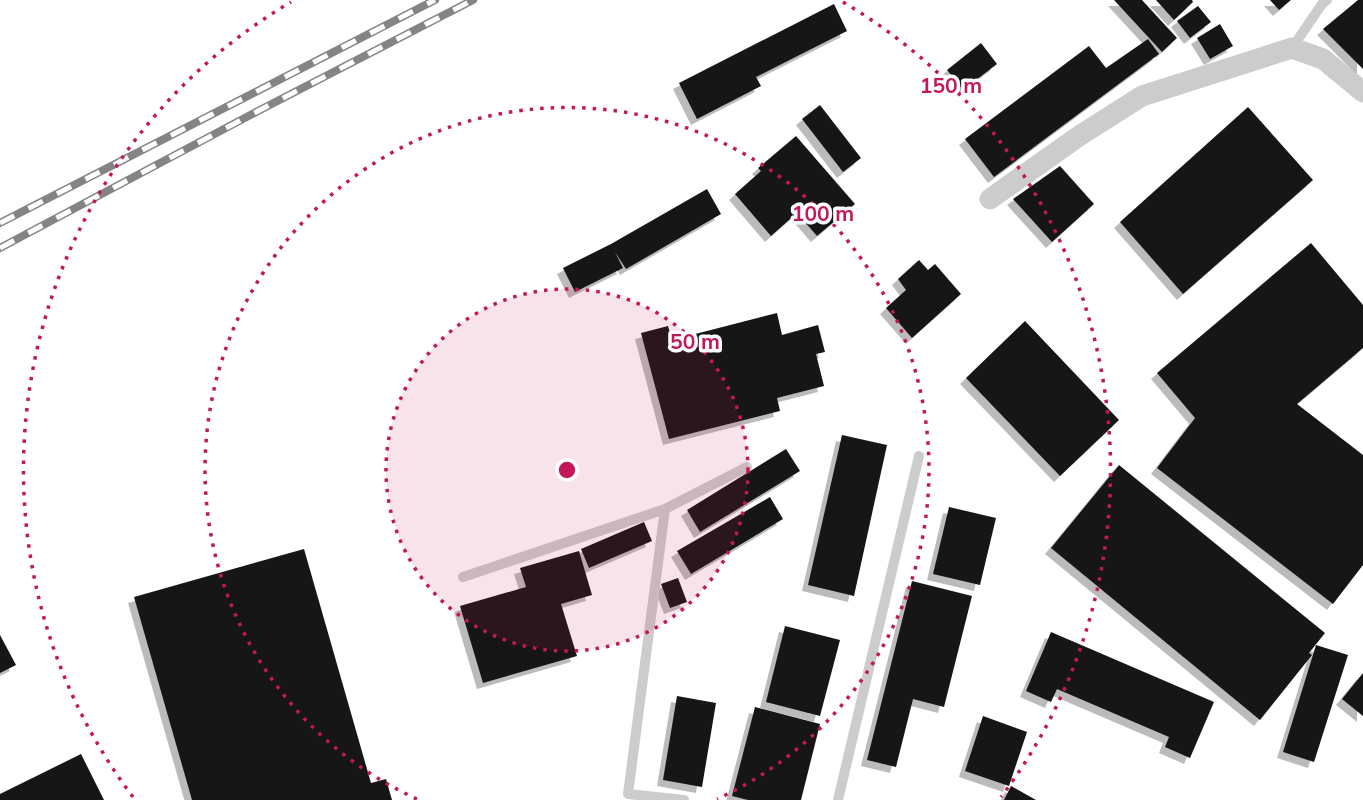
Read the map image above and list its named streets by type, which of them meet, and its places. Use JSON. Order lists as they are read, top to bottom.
{
  "rings": ["150 m", "100 m", "50 m"]
}
